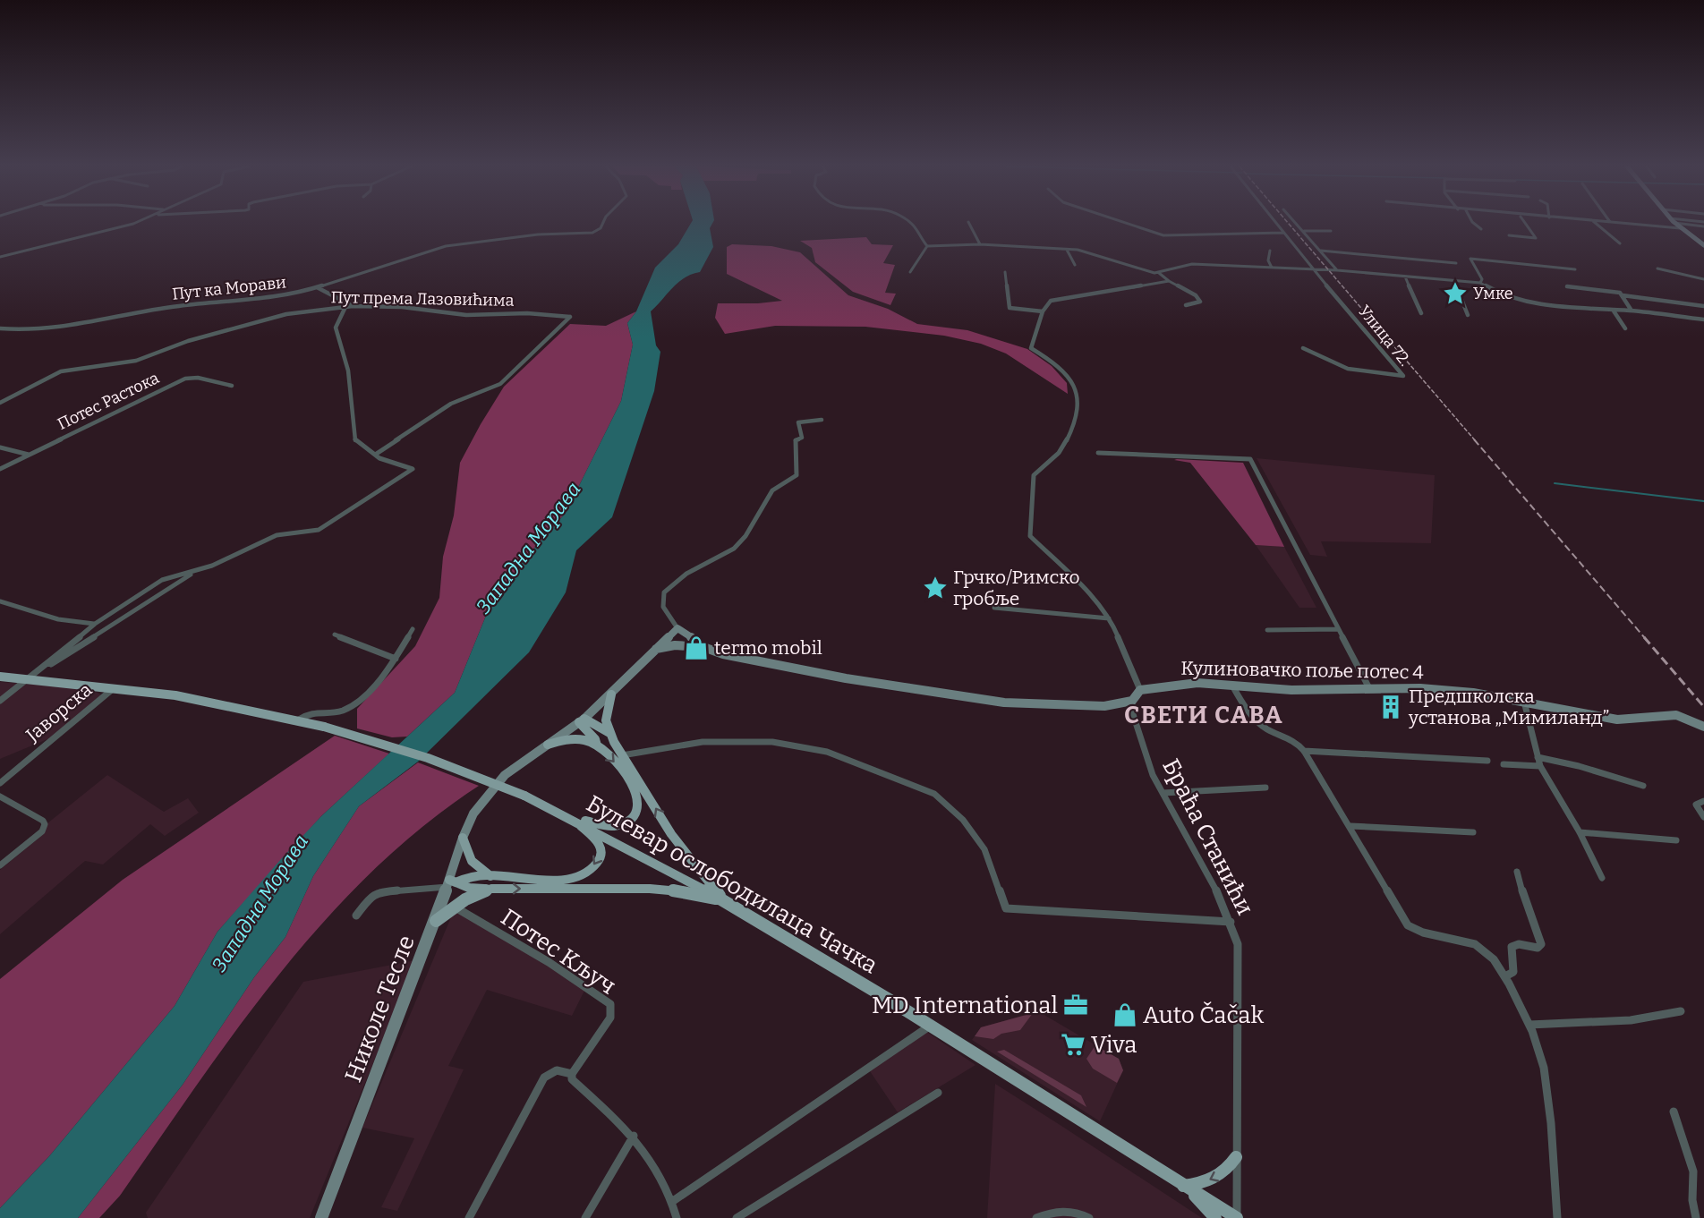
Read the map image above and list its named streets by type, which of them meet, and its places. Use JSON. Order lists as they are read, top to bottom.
{
  "streets": {
    "main road": ["Булевар ослободилаца Чачка"],
    "street": [
      "Пут ка Морави",
      "Пут према Лазовићима",
      "Улица 72.",
      "Потес Растока",
      "Кулиновачко поље потес 4",
      "Јаворска",
      "Браћа Станићи",
      "Потес Кључ",
      "Николе Тесле"
    ]
  },
  "crossings": [
    ["Јаворска", "Булевар ослободилаца Чачка"],
    ["Браћа Станићи", "Булевар ослободилаца Чачка"]
  ],
  "districts": ["СВЕТИ САВА"],
  "water": ["Западна Морава"],
  "places": {
    "place": ["Умке", "Грчко/Римско гробље"],
    "shop": ["termo mobil", "Auto Čačak"],
    "building": ["Предшколска установа „Мимиланд”"],
    "office": ["MD International"],
    "supermarket": ["Viva"]
  }
}
